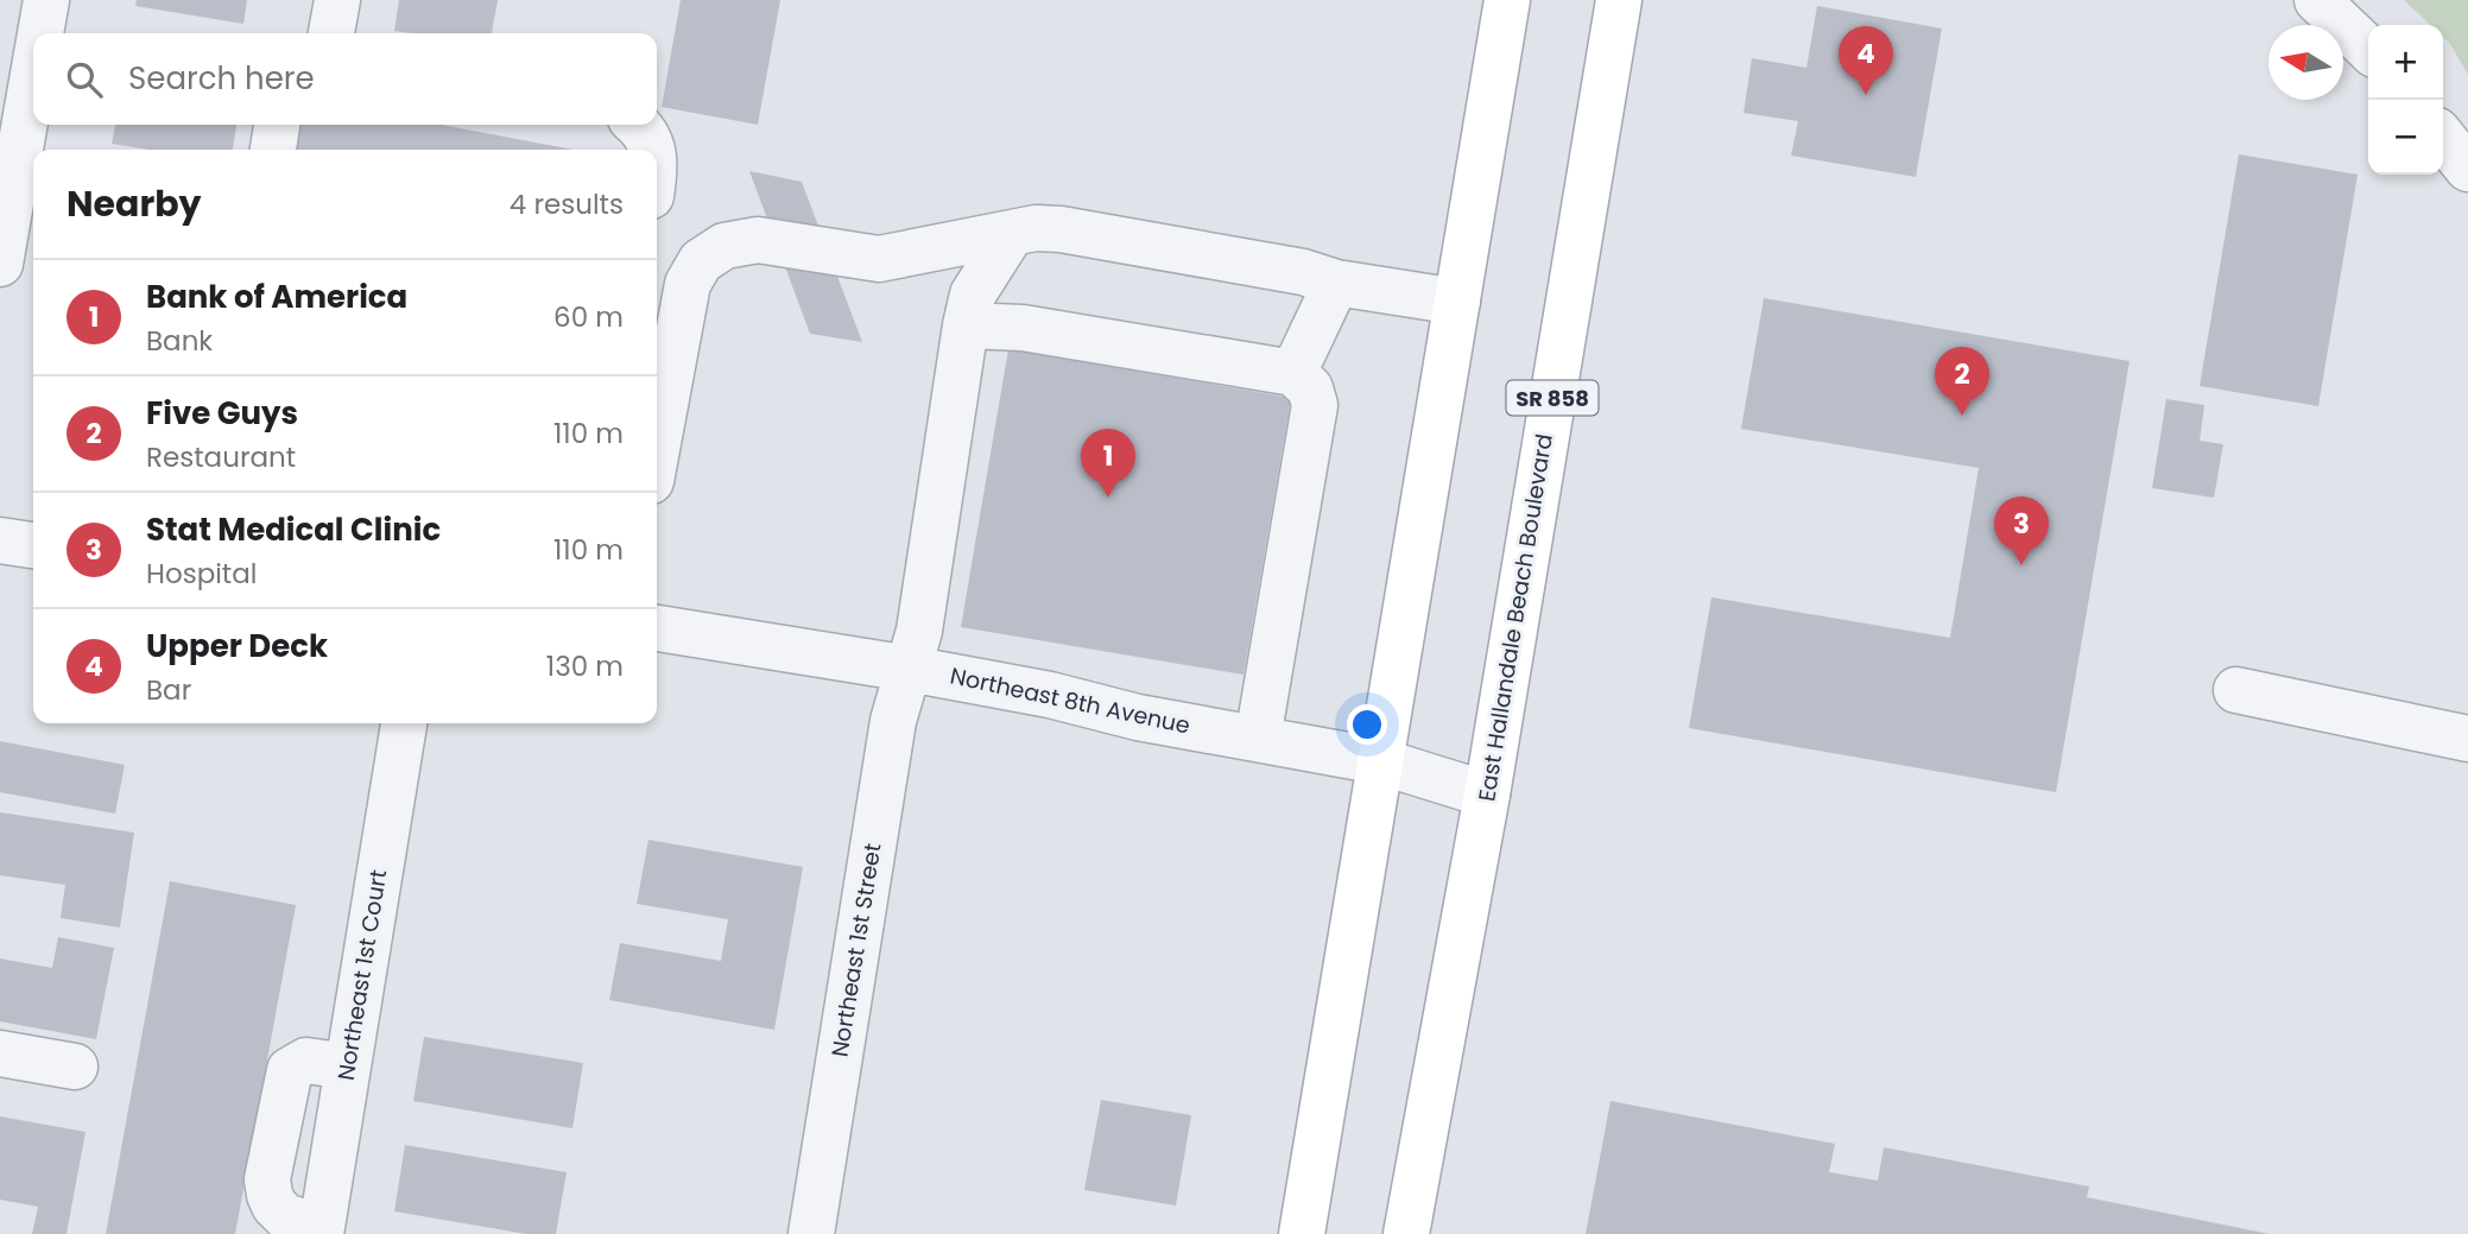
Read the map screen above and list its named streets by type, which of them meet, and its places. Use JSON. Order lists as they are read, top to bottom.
{
  "streets": {
    "main road": ["SR 858", "East Hallandale Beach Boulevard"],
    "street": ["Northeast 8th Avenue", "Northeast 1st Street", "Northeast 1st Court"]
  },
  "crossings": [
    ["East Hallandale Beach Boulevard", "Northeast 8th Avenue"],
    ["Northeast 8th Avenue", "Northeast 1st Street"]
  ],
  "north": "left",
  "page": {
    "map_buttons": ["+", "−"],
    "pins": [
      "4",
      "2",
      "1",
      "3"
    ],
    "search": "Search here",
    "heading": ["Nearby", "4 results"],
    "list": [
      {
        "mark": "1",
        "name": "Bank of America",
        "note": "Bank",
        "value": "60 m"
      },
      {
        "mark": "2",
        "name": "Five Guys",
        "note": "Restaurant",
        "value": "110 m"
      },
      {
        "mark": "3",
        "name": "Stat Medical Clinic",
        "note": "Hospital",
        "value": "110 m"
      },
      {
        "mark": "4",
        "name": "Upper Deck",
        "note": "Bar",
        "value": "130 m"
      }
    ]
  }
}
